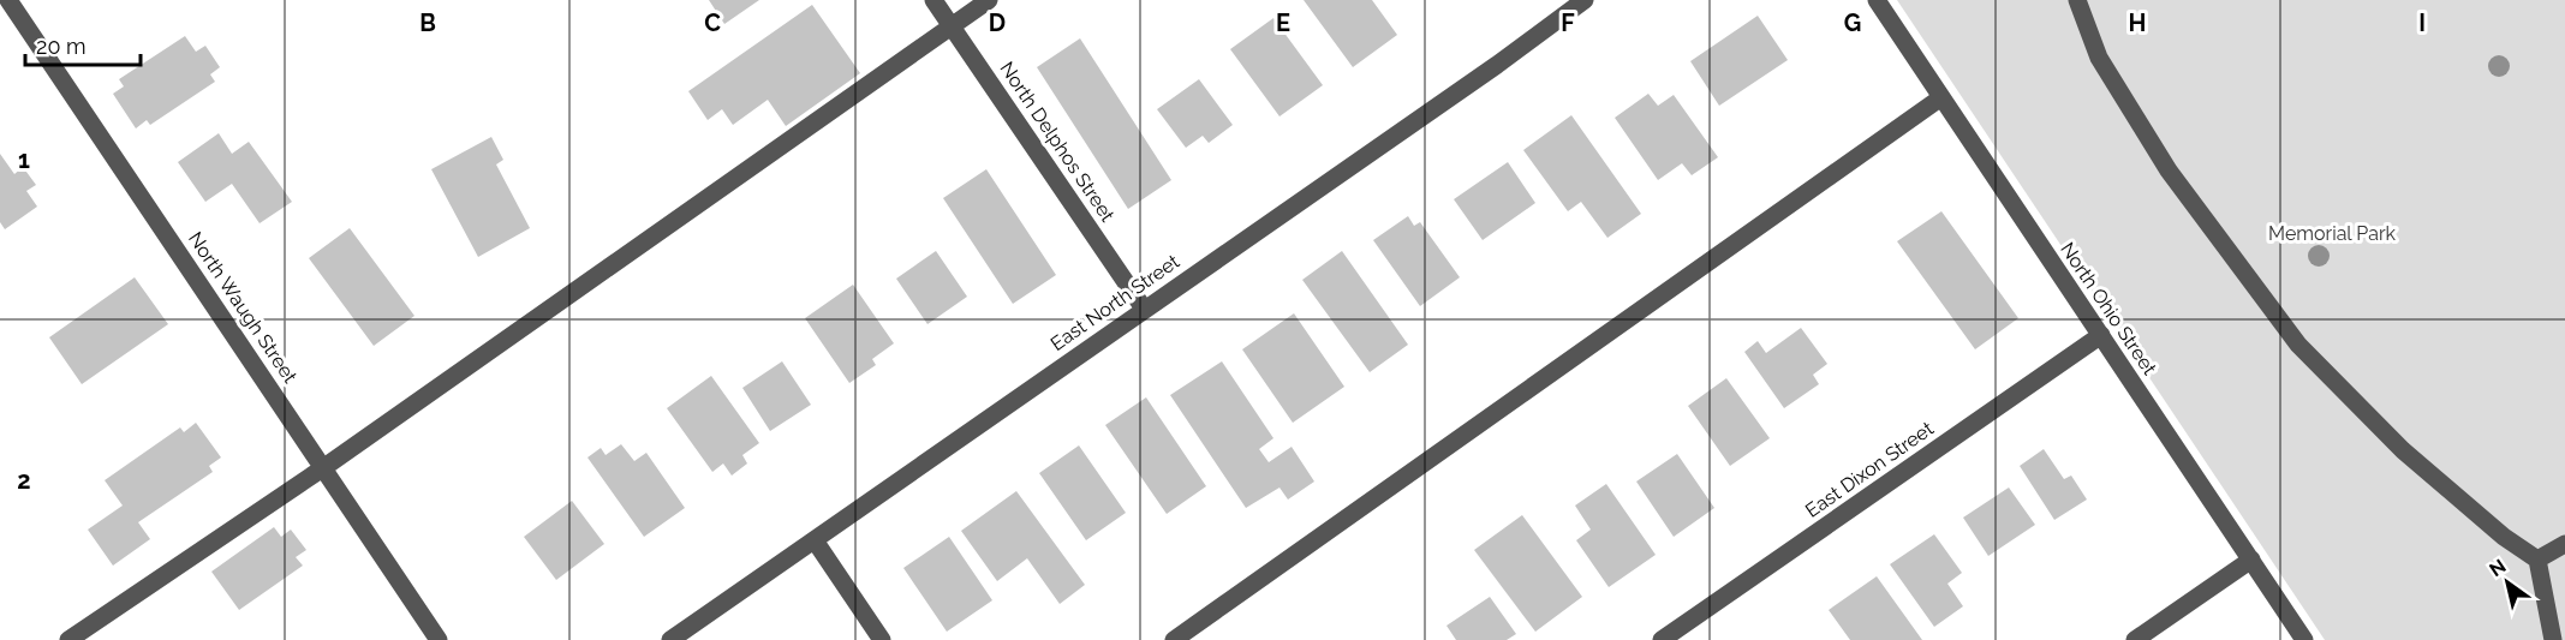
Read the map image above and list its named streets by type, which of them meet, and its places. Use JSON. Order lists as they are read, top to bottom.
{
  "streets": {
    "street": [
      "North Delphos Street",
      "East North Street",
      "North Waugh Street",
      "North Ohio Street",
      "East Dixon Street"
    ]
  },
  "crossings": [
    ["North Delphos Street", "East North Street"],
    ["North Ohio Street", "East Dixon Street"]
  ],
  "parks": ["Memorial Park"],
  "scale_bar": "20 m",
  "north": "top left",
  "grid": {
    "columns": [
      "B",
      "C",
      "D",
      "E",
      "F",
      "G",
      "H",
      "I"
    ],
    "rows": ["1", "2"]
  }
}
